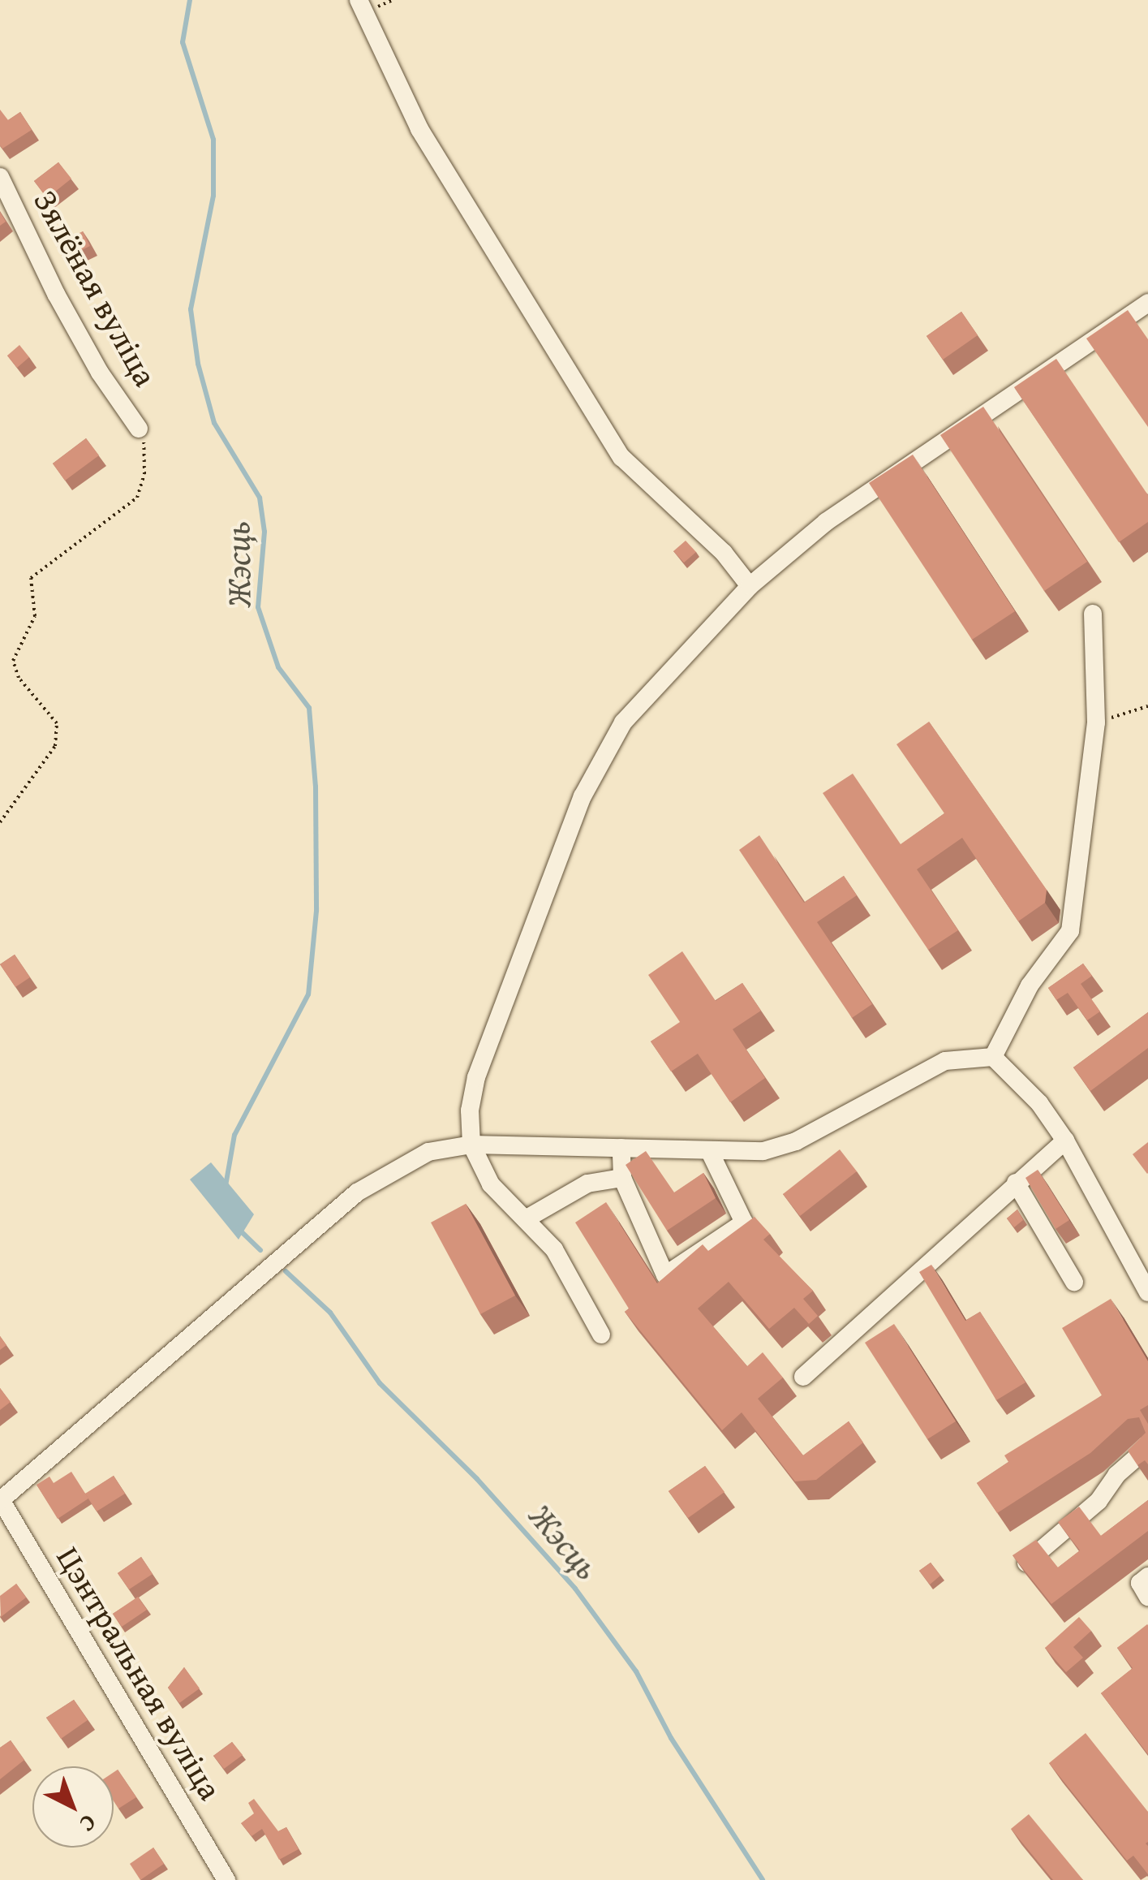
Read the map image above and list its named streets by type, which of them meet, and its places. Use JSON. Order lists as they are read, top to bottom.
{
  "streets": {
    "street": ["Зялёная вуліца", "Цэнтральная вуліца"]
  },
  "water": ["Жэсць"],
  "north": "bottom right"
}
